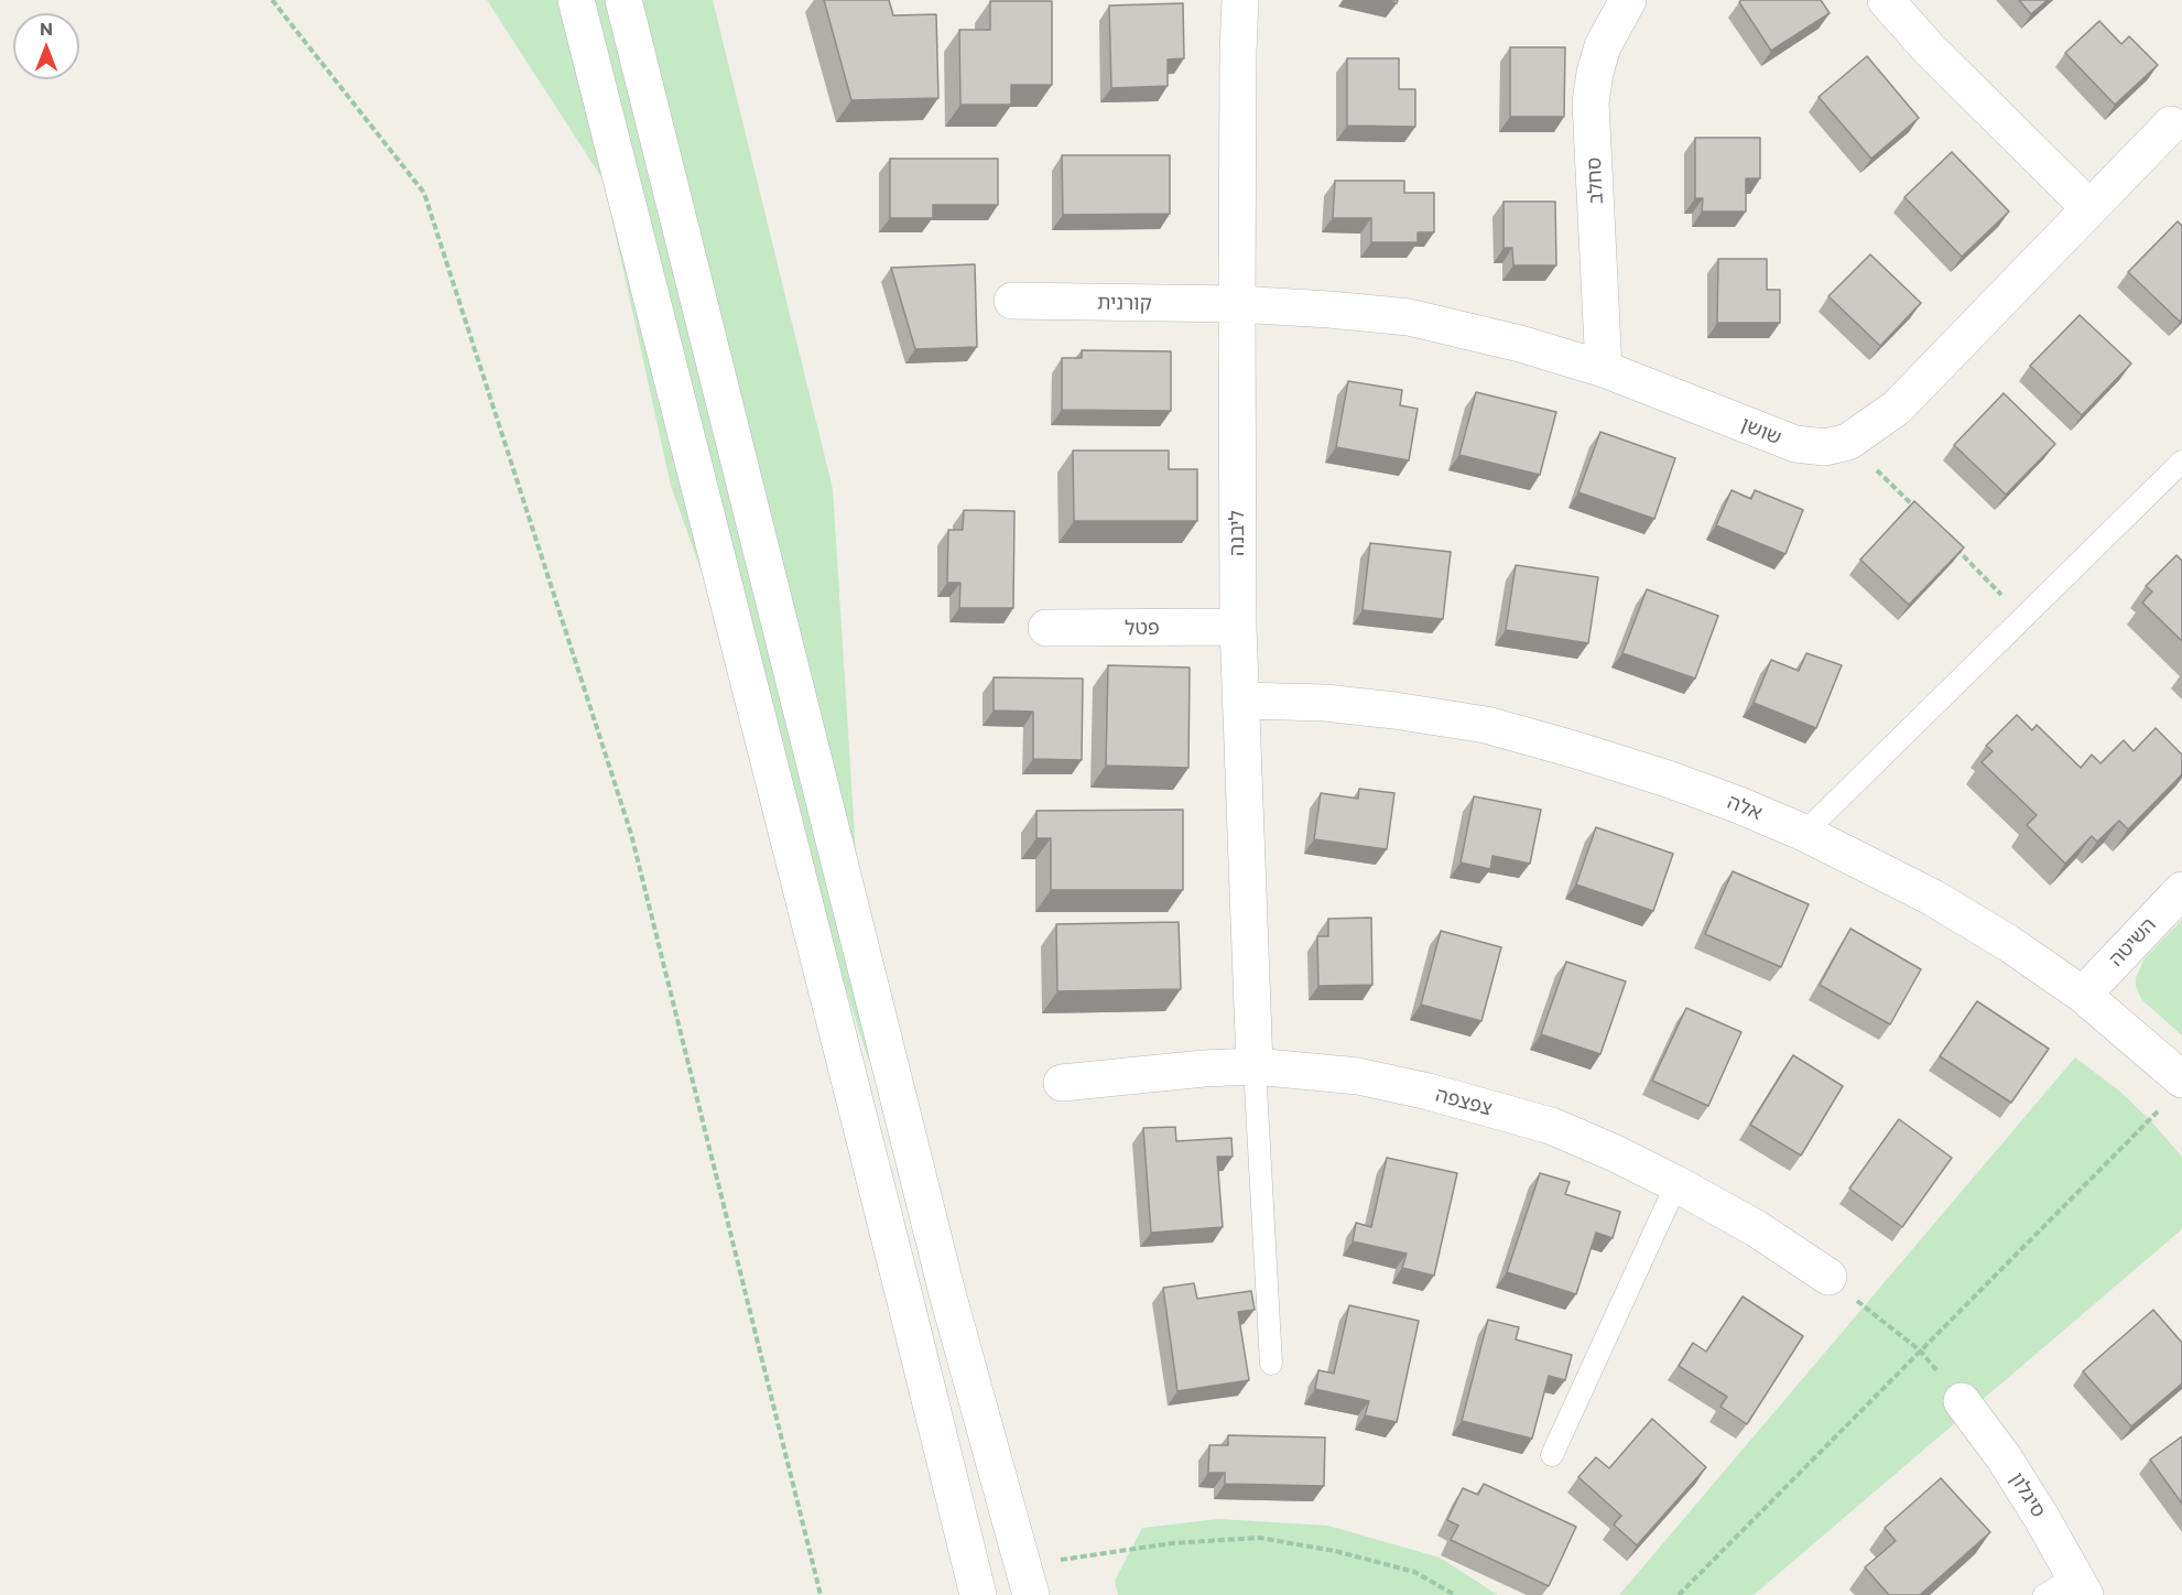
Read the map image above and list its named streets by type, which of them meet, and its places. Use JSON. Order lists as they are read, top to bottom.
{
  "streets": {
    "street": [
      "סחלב",
      "קורנית",
      "שושן",
      "ליבנה",
      "פטל",
      "אלה",
      "השיטה",
      "צפצפה",
      "סיגלון"
    ]
  },
  "crossings": [
    ["סחלב", "שושן"],
    ["קורנית", "שושן"],
    ["קורנית", "ליבנה"],
    ["שושן", "ליבנה"],
    ["ליבנה", "פטל"],
    ["ליבנה", "אלה"],
    ["ליבנה", "צפצפה"],
    ["אלה", "השיטה"]
  ],
  "north": "top"
}
